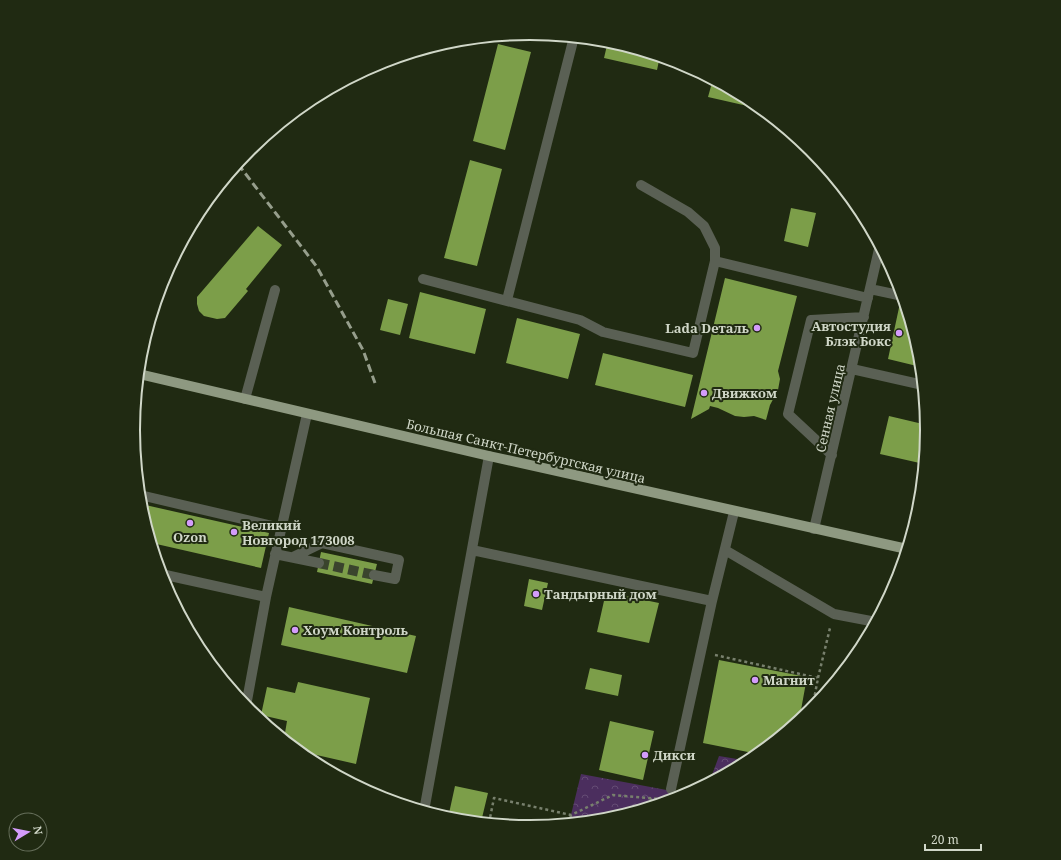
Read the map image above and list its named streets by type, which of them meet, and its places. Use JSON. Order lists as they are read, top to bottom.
{
  "streets": {
    "main road": ["Большая Санкт-Петербургская улица"],
    "street": ["Сенная улица"]
  },
  "crossings": [
    ["Сенная улица", "Большая Санкт-Петербургская улица"]
  ],
  "places": [
    "Lada Dеталь",
    "Автостудия Блэк Бокс",
    "Движком",
    "Ozon",
    "Великий Новгород 173008",
    "Тандырный дом",
    "Хоум Контроль",
    "Магнит",
    "Дикси"
  ],
  "scale_bar": "20 m",
  "north": "right"
}
